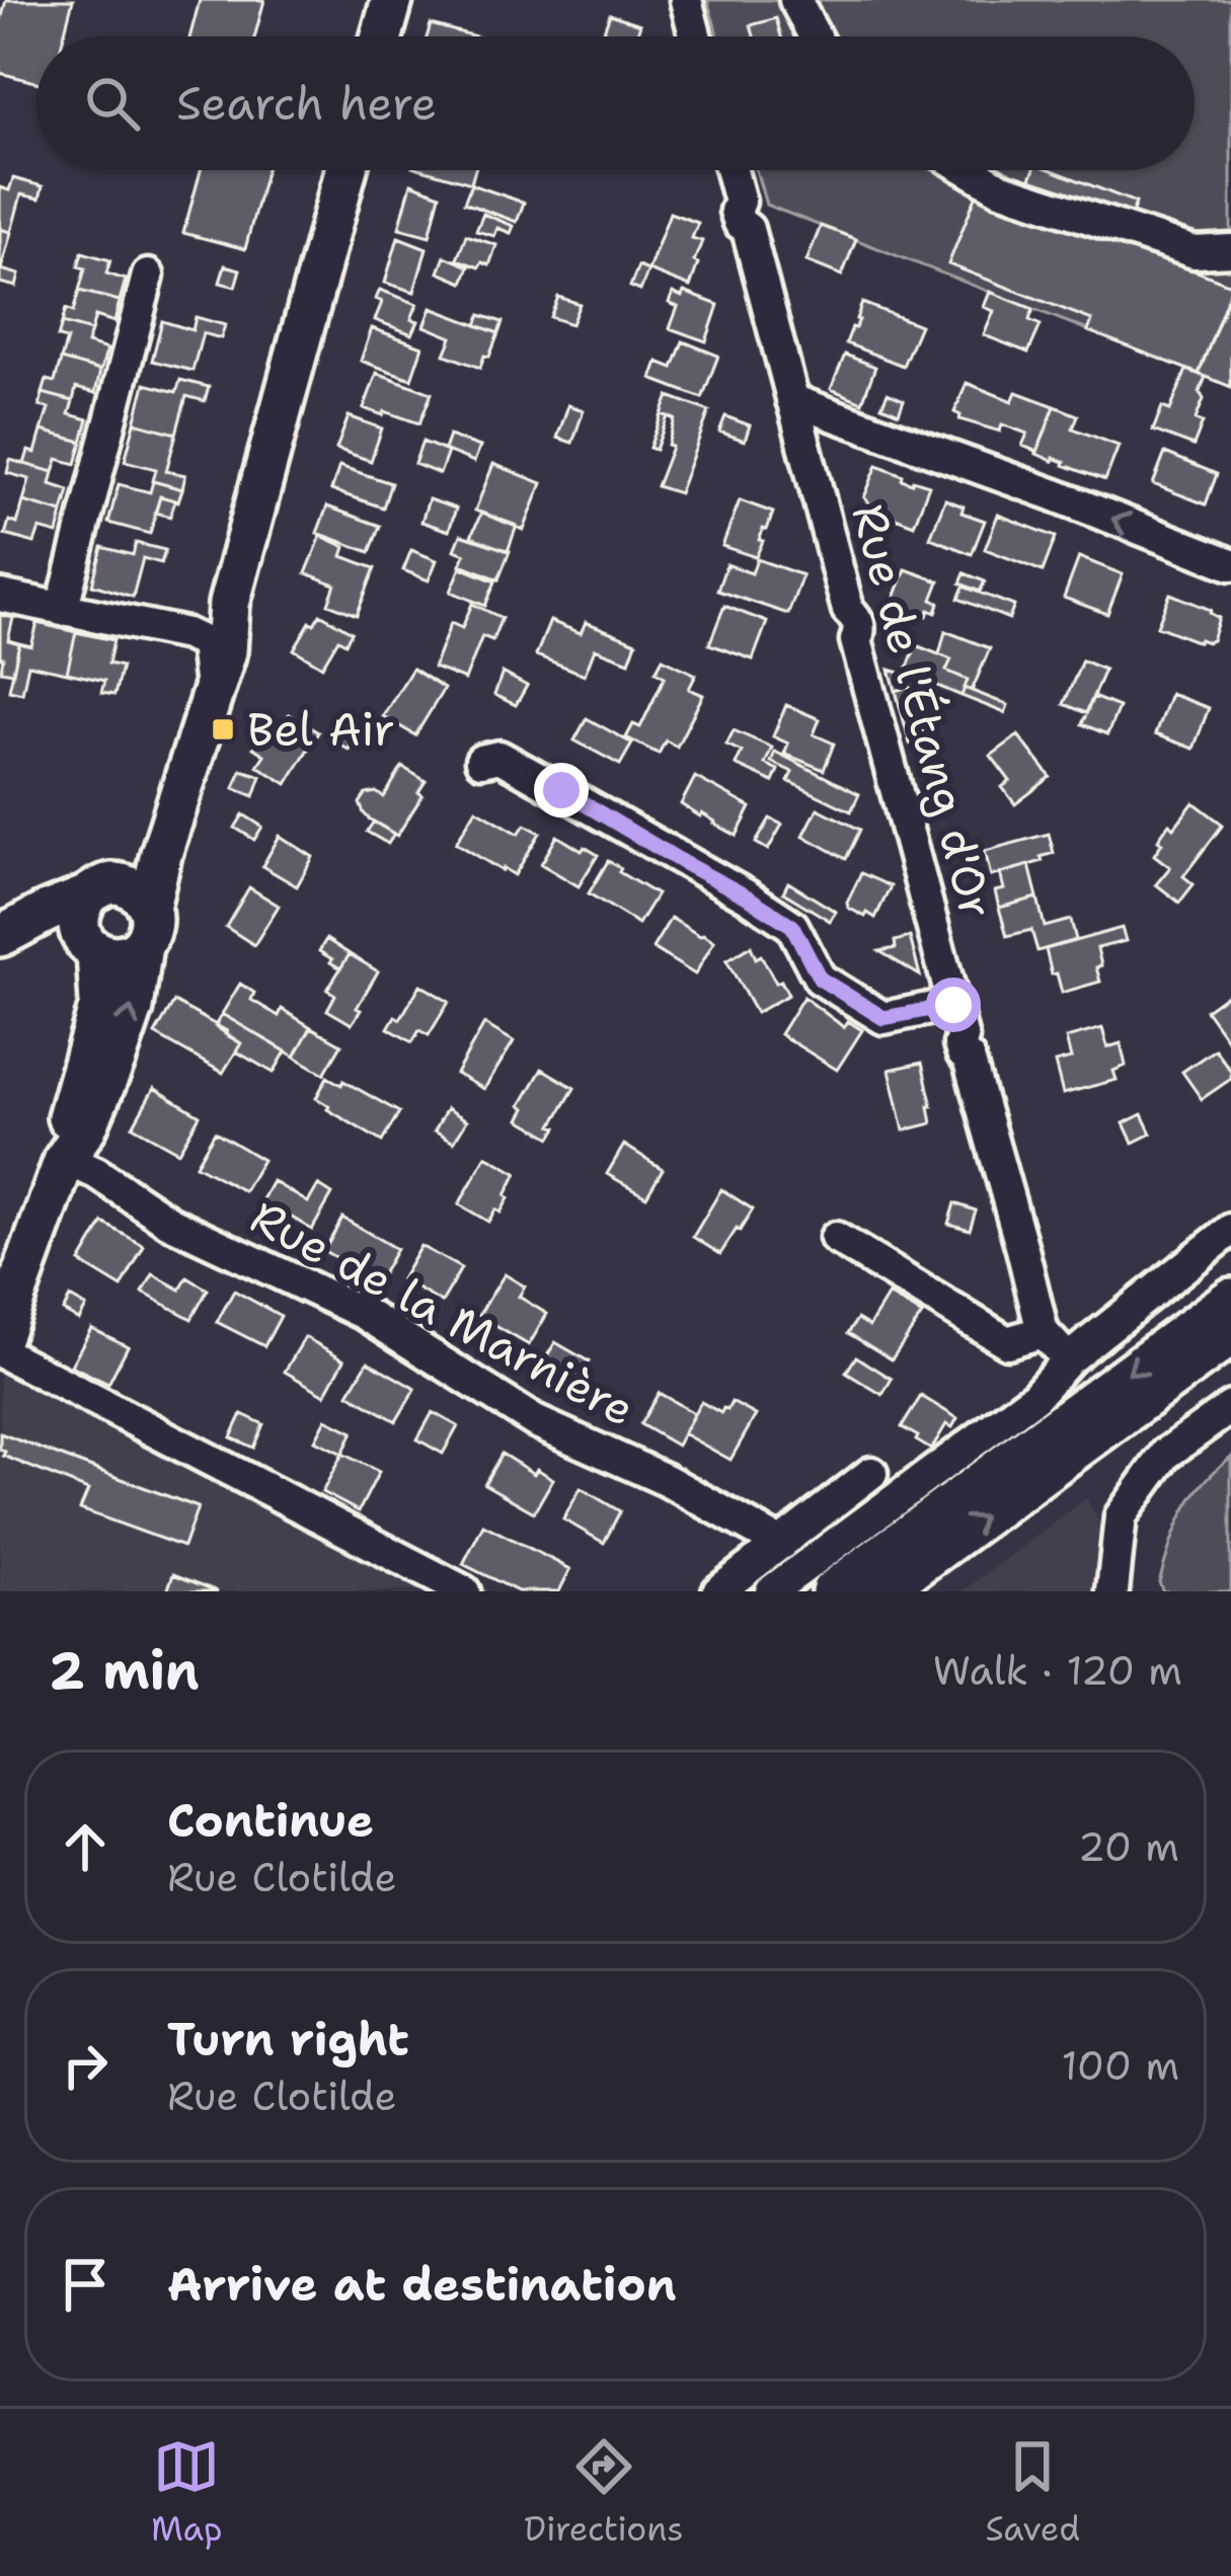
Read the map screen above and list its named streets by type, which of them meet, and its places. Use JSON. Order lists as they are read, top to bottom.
{
  "streets": {
    "street": ["Rue de l'Étang d'Or", "Rue de la Marnière"]
  },
  "places": {
    "transit": ["Bel Air"]
  },
  "page": {
    "search": "Search here",
    "heading": ["2 min", "Walk · 120 m"],
    "list": [
      ["Continue", "Rue Clotilde", "20 m"],
      ["Turn right", "Rue Clotilde", "100 m"],
      "Arrive at destination"
    ],
    "nav": ["Map", "Directions", "Saved"]
  }
}
